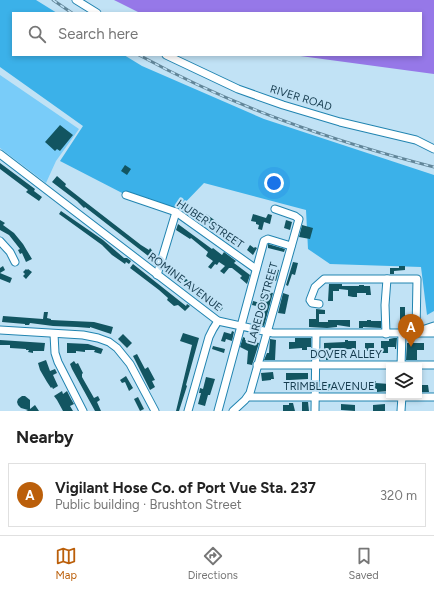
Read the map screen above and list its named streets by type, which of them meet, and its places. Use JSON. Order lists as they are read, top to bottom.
{
  "streets": {
    "street": [
      "RIVER ROAD",
      "HUBER STREET",
      "ROMINE AVENUE",
      "LAREDO STREET",
      "DOVER ALLEY",
      "TRIMBLE AVENUE"
    ]
  },
  "crossings": [
    ["ROMINE AVENUE", "LAREDO STREET"],
    ["LAREDO STREET", "DOVER ALLEY"],
    ["LAREDO STREET", "TRIMBLE AVENUE"]
  ],
  "page": {
    "search": "Search here",
    "pins": "A",
    "heading": "Nearby",
    "list": [
      {
        "mark": "A",
        "name": "Vigilant Hose Co. of Port Vue Sta. 237",
        "note": "Public building · Brushton Street",
        "value": "320 m"
      }
    ],
    "nav": ["Map", "Directions", "Saved"]
  }
}
